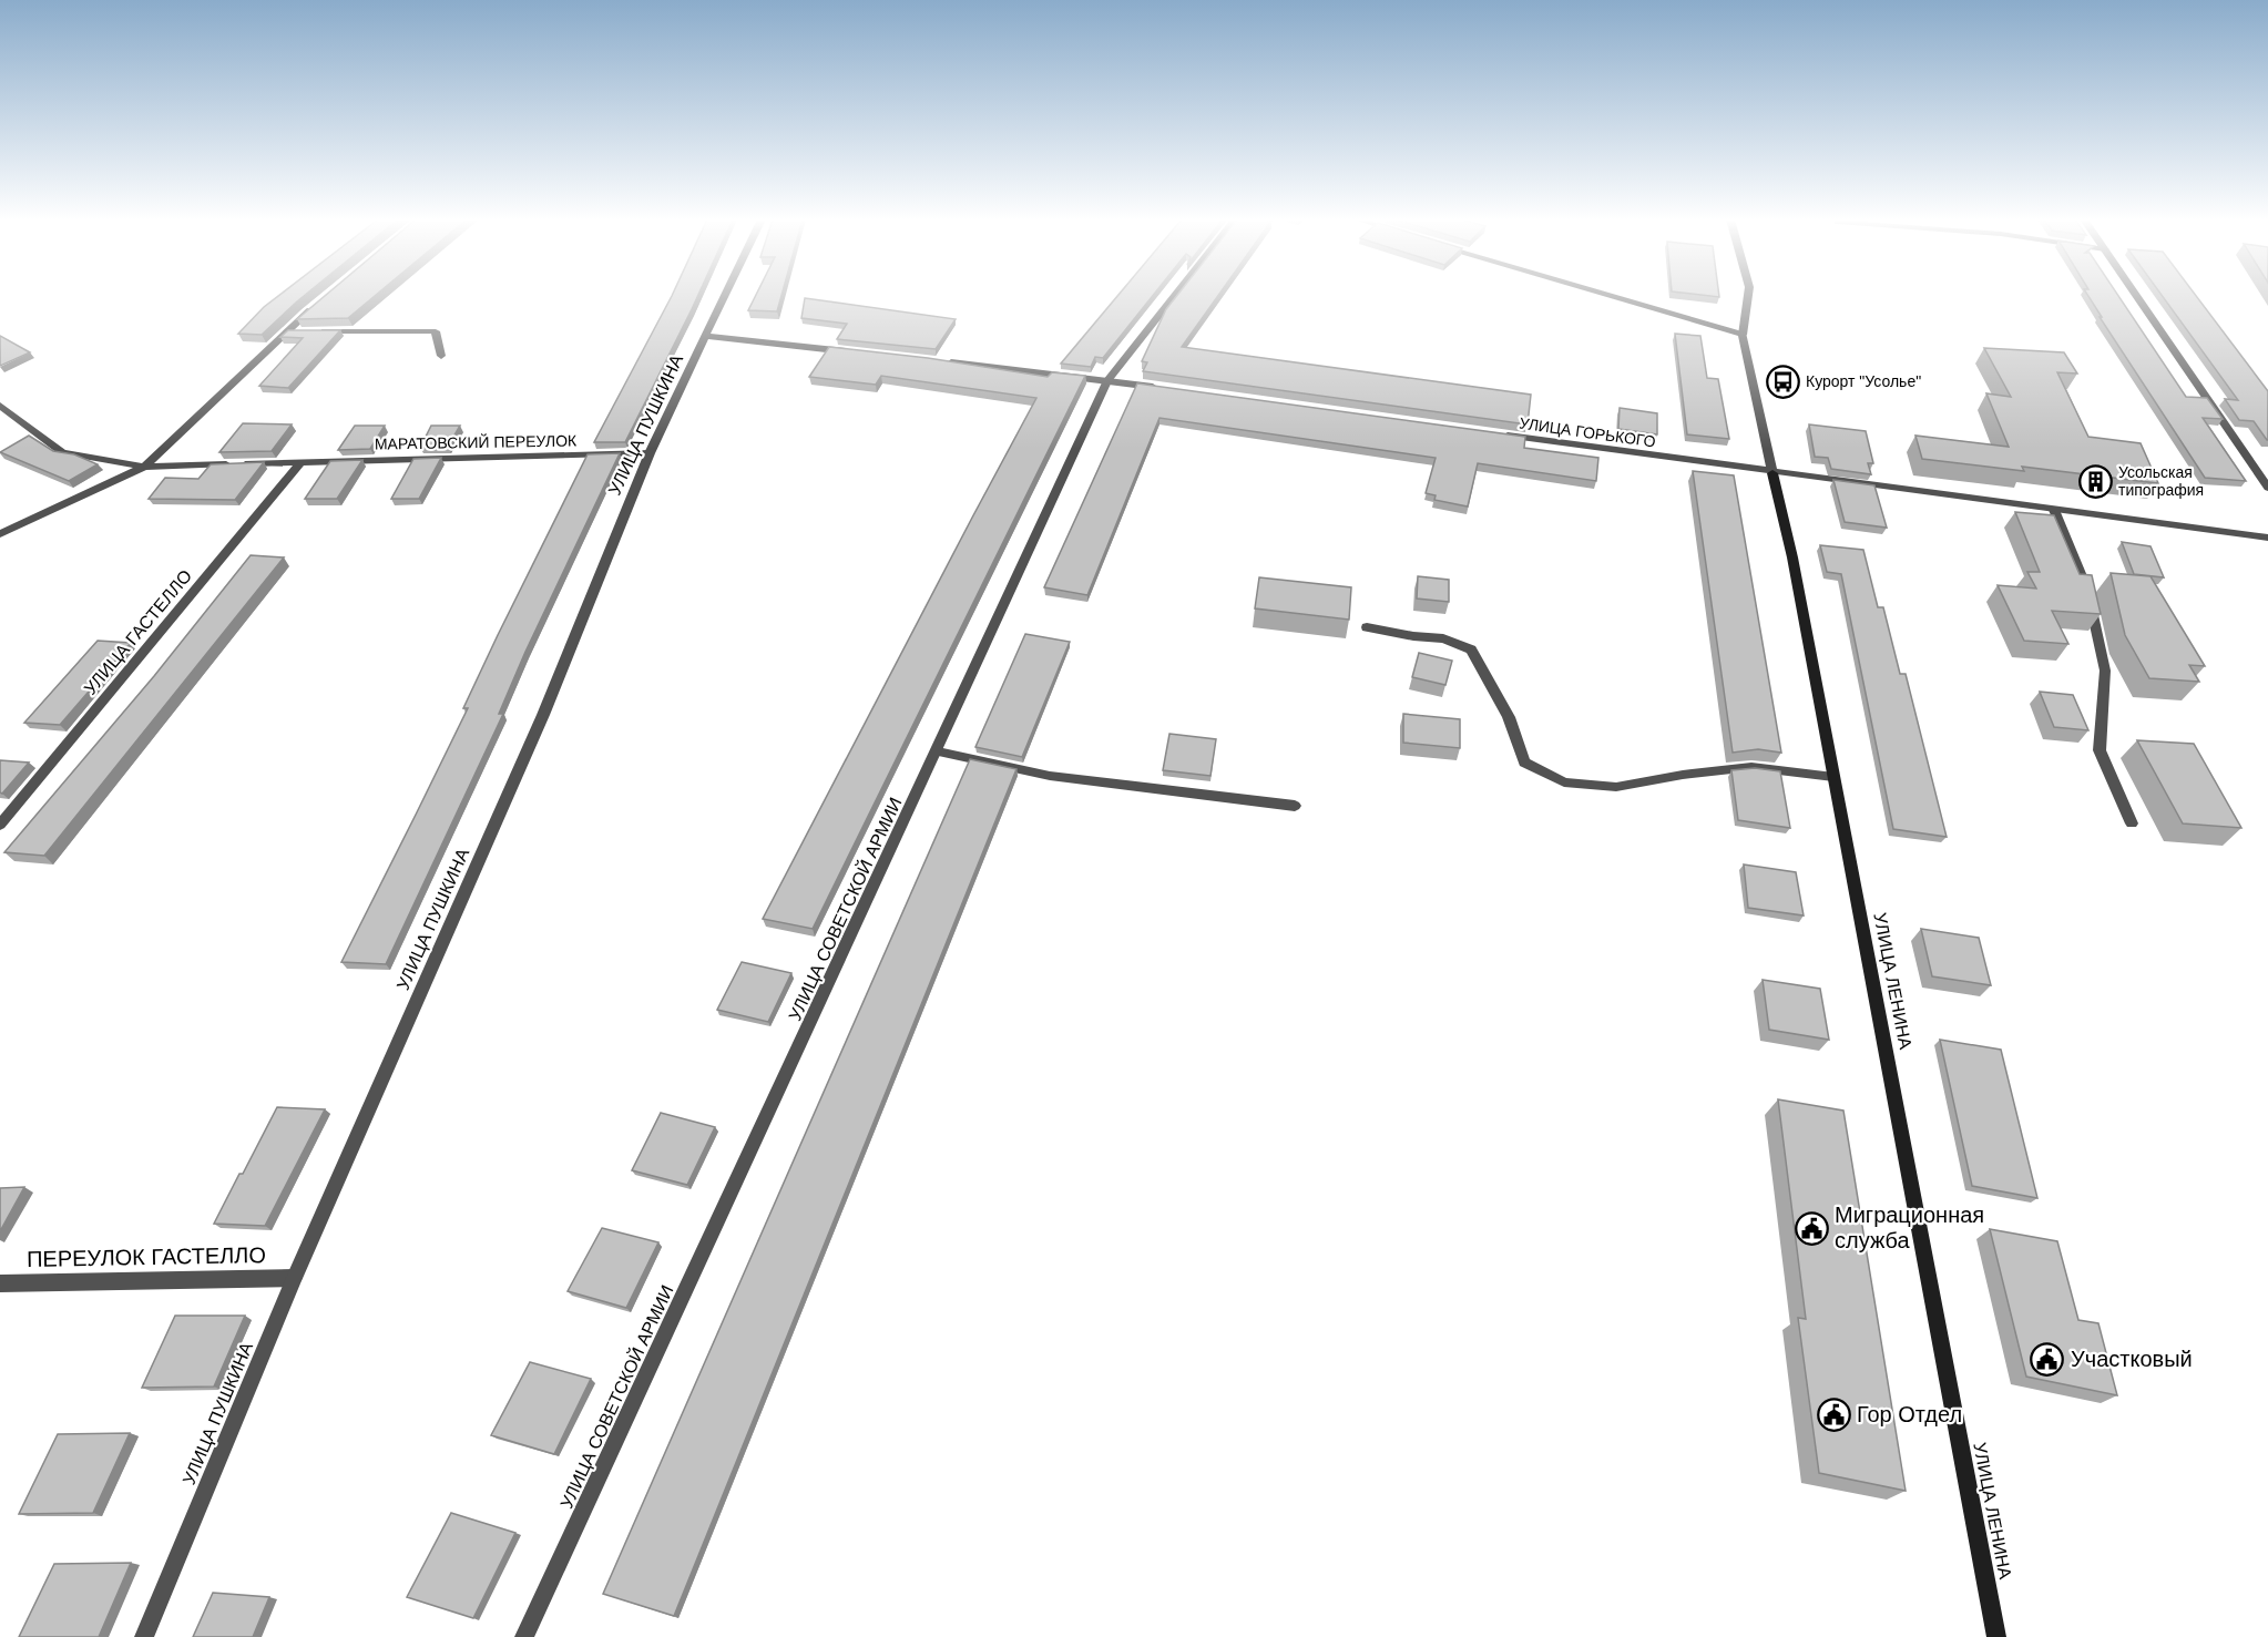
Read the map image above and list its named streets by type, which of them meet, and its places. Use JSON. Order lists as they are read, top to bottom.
{
  "streets": {
    "main road": ["УЛИЦА ЛЕНИНА"],
    "street": [
      "УЛИЦА ПУШКИНА",
      "УЛИЦА ГОРЬКОГО",
      "МАРАТОВСКИЙ ПЕРЕУЛОК",
      "УЛИЦА ГАСТЕЛЛО",
      "УЛИЦА СОВЕТСКОЙ АРМИИ",
      "ПЕРЕУЛОК ГАСТЕЛЛО"
    ]
  },
  "crossings": [
    ["УЛИЦА ПУШКИНА", "МАРАТОВСКИЙ ПЕРЕУЛОК"],
    ["УЛИЦА ПУШКИНА", "ПЕРЕУЛОК ГАСТЕЛЛО"],
    ["УЛИЦА ГОРЬКОГО", "УЛИЦА ЛЕНИНА"],
    ["МАРАТОВСКИЙ ПЕРЕУЛОК", "УЛИЦА ГАСТЕЛЛО"]
  ],
  "places": {
    "bus stop": ["Курорт \"Усолье\""],
    "building": ["Усольская типография"],
    "public building": ["Миграционная служба", "Участковый", "Гор Отдел"]
  }
}
